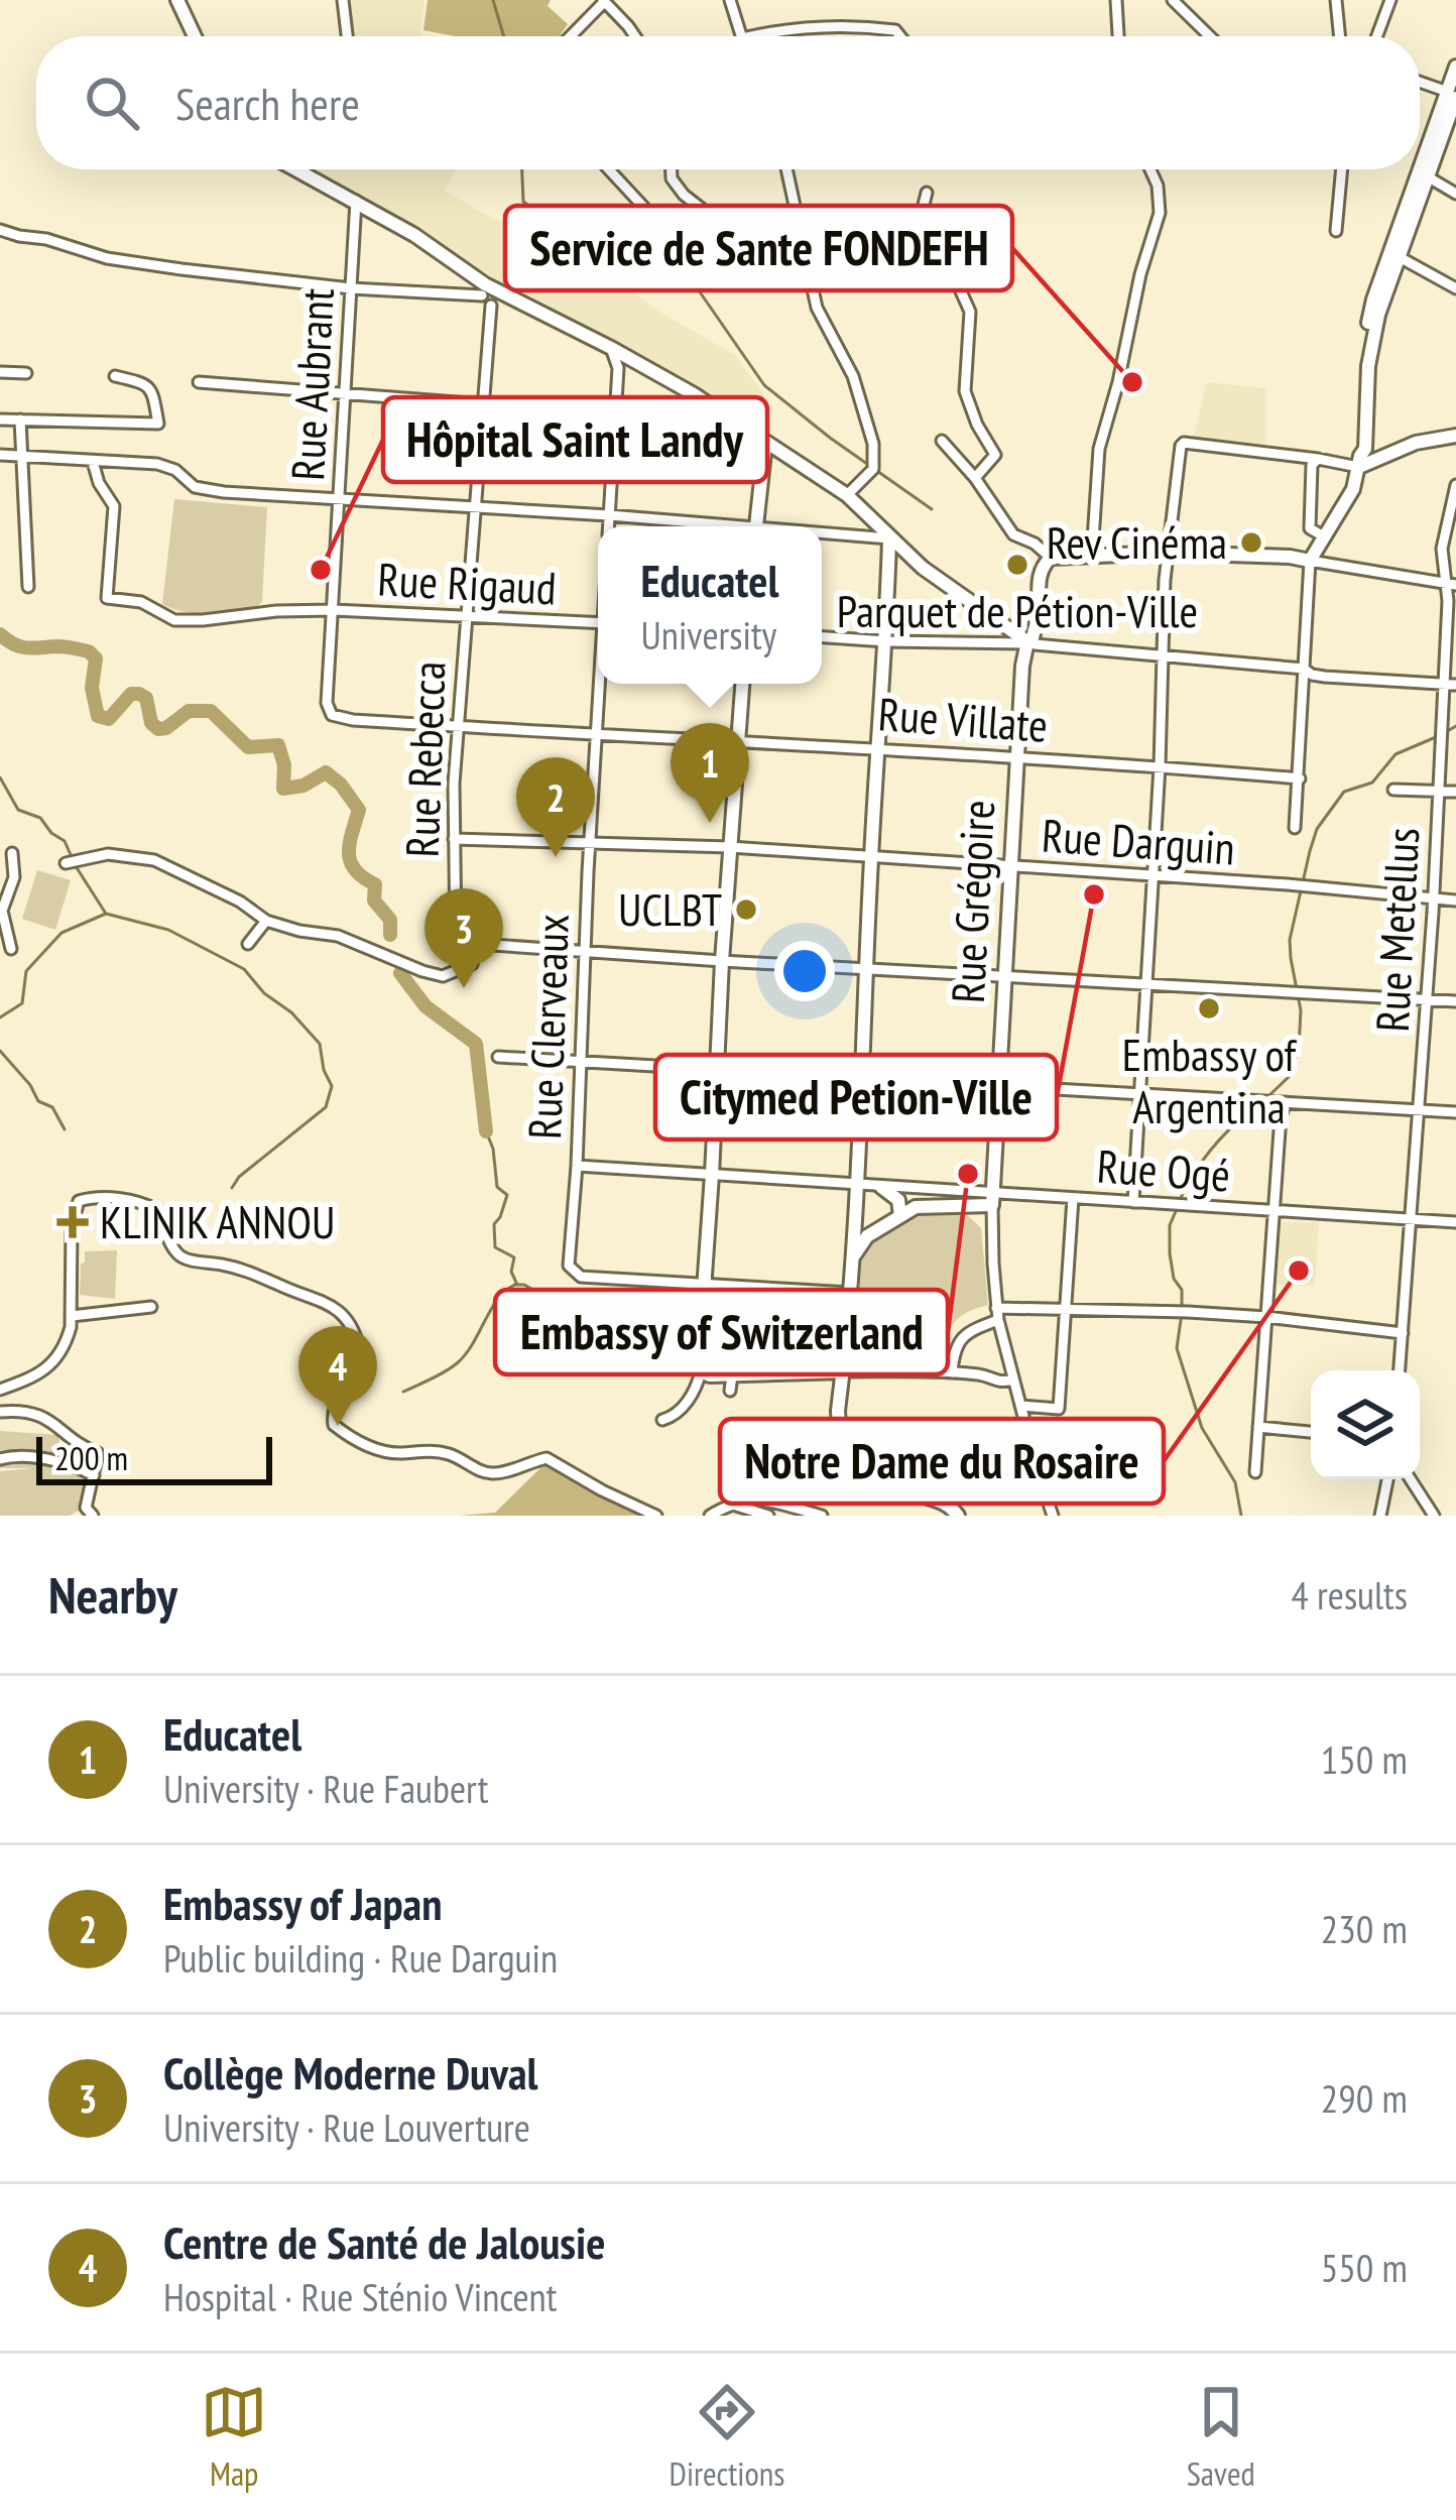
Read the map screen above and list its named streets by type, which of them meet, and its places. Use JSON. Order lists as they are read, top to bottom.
{
  "streets": {
    "main road": ["Rue Grégoire"],
    "street": [
      "Rue Aubrant",
      "Rue Rigaud",
      "Rue Villate",
      "Rue Rebecca",
      "Rue Darguin",
      "Rue Metellus",
      "Rue Clerveaux",
      "Rue Ogé"
    ]
  },
  "crossings": [
    ["Rue Aubrant", "Rue Rigaud"],
    ["Rue Aubrant", "Rue Villate"],
    ["Rue Rigaud", "Rue Rebecca"],
    ["Rue Villate", "Rue Rebecca"],
    ["Rue Villate", "Rue Grégoire"],
    ["Rue Villate", "Rue Clerveaux"],
    ["Rue Rebecca", "Rue Darguin"],
    ["Rue Darguin", "Rue Grégoire"],
    ["Rue Darguin", "Rue Metellus"],
    ["Rue Darguin", "Rue Clerveaux"],
    ["Rue Grégoire", "Rue Ogé"],
    ["Rue Metellus", "Rue Ogé"],
    ["Rue Clerveaux", "Rue Ogé"]
  ],
  "places": {
    "other": [
      "Service de Sante FONDEFH",
      "Rev Cinéma",
      "Parquet de Pétion-Ville",
      "Hôpital Saint Landy",
      "Citymed Petion-Ville",
      "UCLBT",
      "Embassy of Argentina",
      "Embassy of Switzerland",
      "Notre Dame du Rosaire"
    ],
    "health": ["KLINIK ANNOU"]
  },
  "scale_bar": "200 m",
  "page": {
    "search": "Search here",
    "popup": ["Educatel", "University"],
    "pins": [
      "1",
      "2",
      "3",
      "4"
    ],
    "scale": "200 m",
    "heading": ["Nearby", "4 results"],
    "list": [
      {
        "mark": "1",
        "name": "Educatel",
        "note": "University · Rue Faubert",
        "value": "150 m"
      },
      {
        "mark": "2",
        "name": "Embassy of Japan",
        "note": "Public building · Rue Darguin",
        "value": "230 m"
      },
      {
        "mark": "3",
        "name": "Collège Moderne Duval",
        "note": "University · Rue Louverture",
        "value": "290 m"
      },
      {
        "mark": "4",
        "name": "Centre de Santé de Jalousie",
        "note": "Hospital · Rue Sténio Vincent",
        "value": "550 m"
      }
    ],
    "nav": ["Map", "Directions", "Saved"]
  }
}
